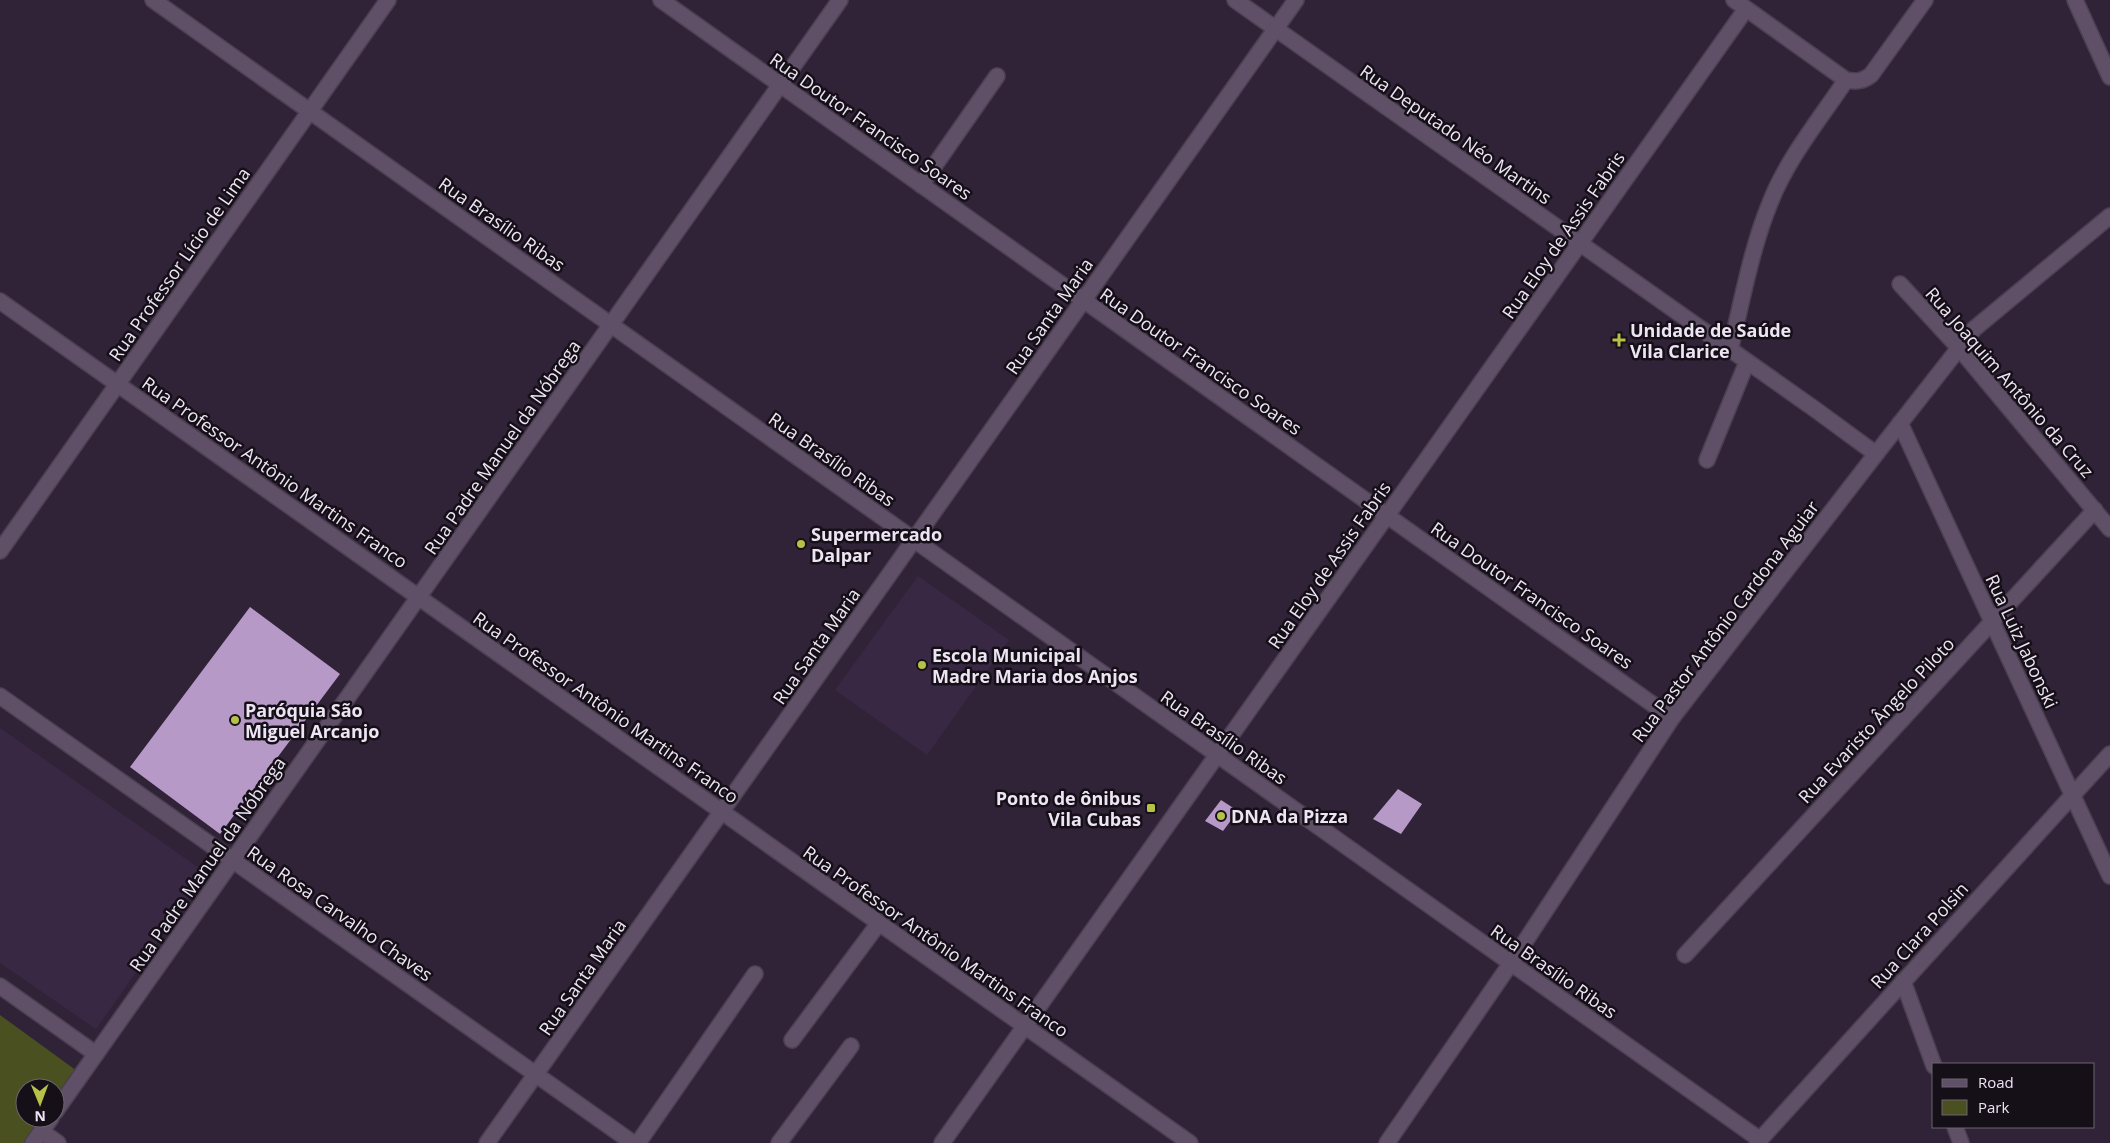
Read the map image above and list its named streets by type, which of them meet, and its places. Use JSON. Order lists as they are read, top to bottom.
{
  "streets": {
    "street": [
      "Rua Doutor Francisco Soares",
      "Rua Deputado Néo Martins",
      "Rua Brasílio Ribas",
      "Rua Eloy de Assis Fabris",
      "Rua Professor Lício de Lima",
      "Rua Santa Maria",
      "Rua Joaquim Antônio da Cruz",
      "Rua Padre Manuel da Nóbrega",
      "Rua Professor Antônio Martins Franco",
      "Rua Pastor Antônio Cardona Aguiar",
      "Rua Luiz Jabonski",
      "Rua Evaristo Ângelo Piloto",
      "Rua Rosa Carvalho Chaves",
      "Rua Clara Polsin"
    ]
  },
  "crossings": [
    ["Rua Doutor Francisco Soares", "Rua Eloy de Assis Fabris"],
    ["Rua Doutor Francisco Soares", "Rua Santa Maria"],
    ["Rua Doutor Francisco Soares", "Rua Padre Manuel da Nóbrega"],
    ["Rua Doutor Francisco Soares", "Rua Pastor Antônio Cardona Aguiar"],
    ["Rua Deputado Néo Martins", "Rua Eloy de Assis Fabris"],
    ["Rua Deputado Néo Martins", "Rua Santa Maria"],
    ["Rua Deputado Néo Martins", "Rua Pastor Antônio Cardona Aguiar"],
    ["Rua Brasílio Ribas", "Rua Eloy de Assis Fabris"],
    ["Rua Brasílio Ribas", "Rua Professor Lício de Lima"],
    ["Rua Brasílio Ribas", "Rua Santa Maria"],
    ["Rua Brasílio Ribas", "Rua Padre Manuel da Nóbrega"],
    ["Rua Brasílio Ribas", "Rua Pastor Antônio Cardona Aguiar"],
    ["Rua Brasílio Ribas", "Rua Clara Polsin"],
    ["Rua Eloy de Assis Fabris", "Rua Professor Antônio Martins Franco"],
    ["Rua Professor Lício de Lima", "Rua Professor Antônio Martins Franco"],
    ["Rua Santa Maria", "Rua Professor Antônio Martins Franco"],
    ["Rua Santa Maria", "Rua Rosa Carvalho Chaves"],
    ["Rua Joaquim Antônio da Cruz", "Rua Pastor Antônio Cardona Aguiar"],
    ["Rua Joaquim Antônio da Cruz", "Rua Evaristo Ângelo Piloto"],
    ["Rua Padre Manuel da Nóbrega", "Rua Professor Antônio Martins Franco"],
    ["Rua Padre Manuel da Nóbrega", "Rua Rosa Carvalho Chaves"],
    ["Rua Pastor Antônio Cardona Aguiar", "Rua Luiz Jabonski"],
    ["Rua Luiz Jabonski", "Rua Evaristo Ângelo Piloto"],
    ["Rua Luiz Jabonski", "Rua Clara Polsin"]
  ],
  "places": {
    "health": ["Unidade de Saúde Vila Clarice"],
    "other": [
      "Supermercado Dalpar",
      "Escola Municipal Madre Maria dos Anjos",
      "Paróquia São Miguel Arcanjo",
      "DNA da Pizza"
    ],
    "transit": ["Ponto de ônibus Vila Cubas"]
  },
  "legend": ["Road", "Park"],
  "north": "bottom"
}
